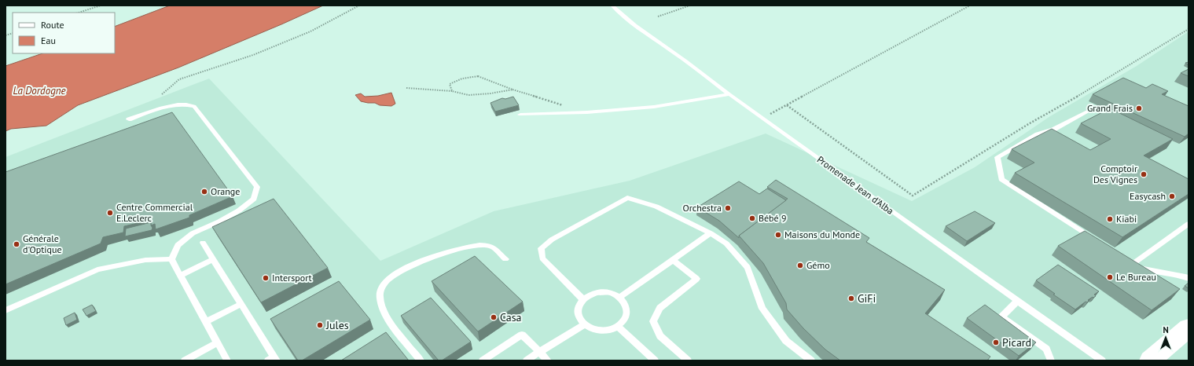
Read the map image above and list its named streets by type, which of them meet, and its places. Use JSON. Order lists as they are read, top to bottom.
{
  "streets": {
    "lane": ["Promenade Jean d'Alba"]
  },
  "water": ["La Dordogne"],
  "places": [
    "Grand Frais",
    "Comptoir Des Vignes",
    "Orange",
    "Easycash",
    "Orchestra",
    "Centre Commercial E.Leclerc",
    "Bébé 9",
    "Kiabi",
    "Maisons du Monde",
    "Générale d'Optique",
    "Gémo",
    "Le Bureau",
    "Intersport",
    "GiFi",
    "Casa",
    "Jules",
    "Picard"
  ],
  "legend": ["Route", "Eau"],
  "north": "top"
}
